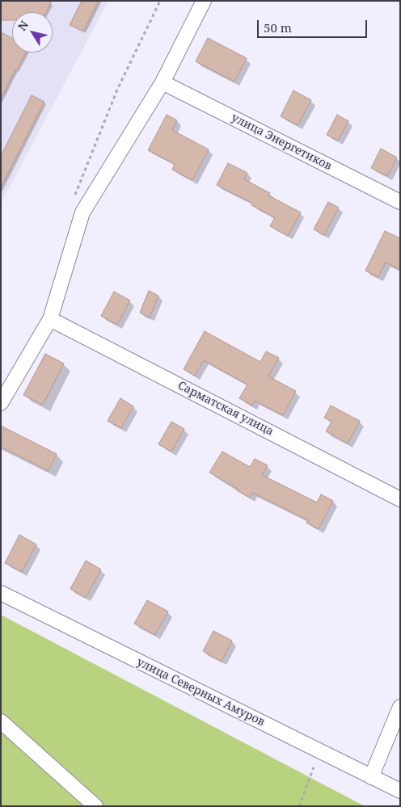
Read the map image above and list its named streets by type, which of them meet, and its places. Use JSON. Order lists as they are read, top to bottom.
{
  "streets": {
    "street": ["улица Энергетиков", "Сарматская улица", "улица Северных Амуров"]
  },
  "scale_bar": "50 m",
  "north": "top left"
}
